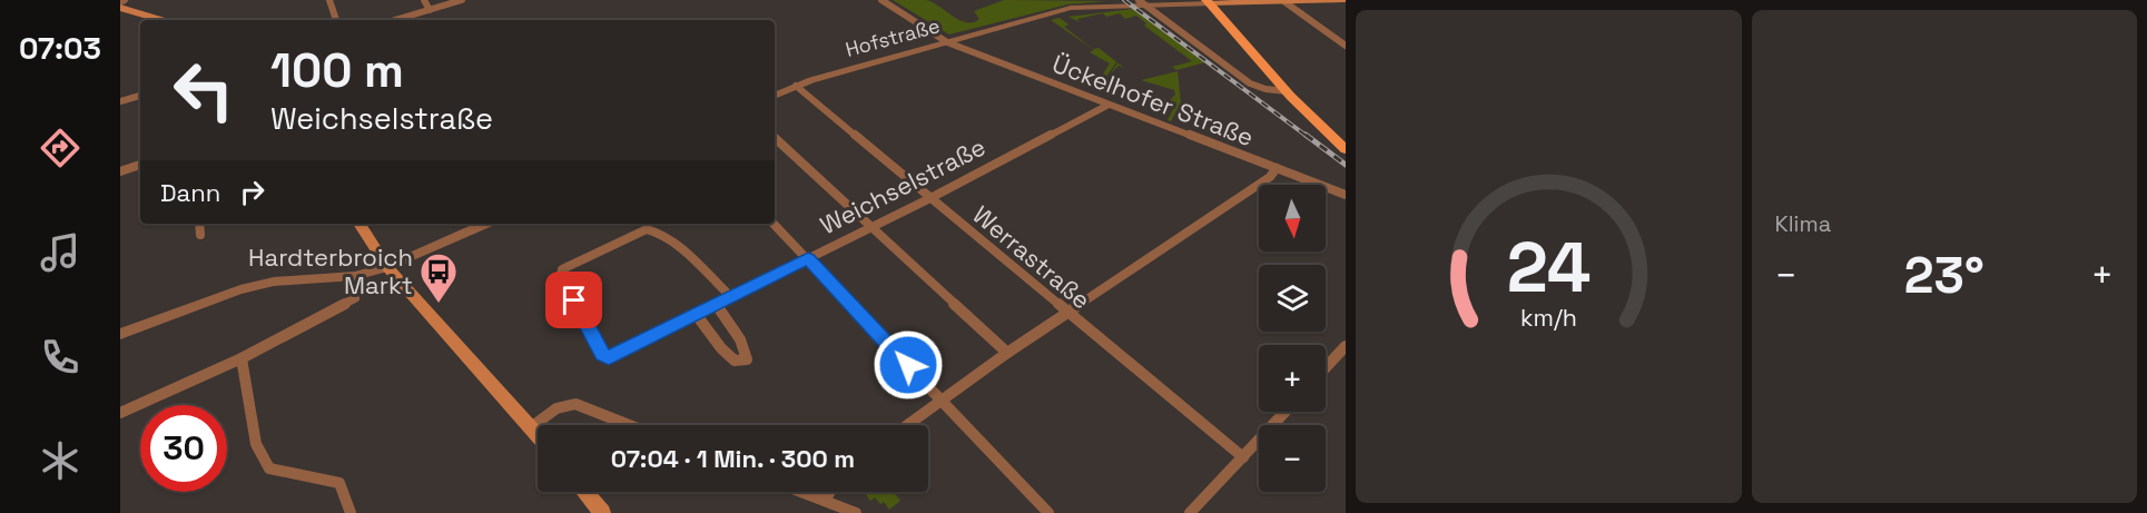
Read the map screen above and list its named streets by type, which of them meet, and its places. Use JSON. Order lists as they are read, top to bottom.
{
  "streets": {
    "main road": ["Hofstraße"],
    "street": ["Ückelhofer Straße", "Weichselstraße", "Werrastraße"]
  },
  "crossings": [
    ["Hofstraße", "Ückelhofer Straße"],
    ["Hofstraße", "Werrastraße"],
    ["Ückelhofer Straße", "Weichselstraße"],
    ["Weichselstraße", "Werrastraße"]
  ],
  "places": {
    "bus stop": ["Hardterbroich Markt"]
  },
  "north": "bottom",
  "page": {
    "tabs": "07:03",
    "tile": "Klima",
    "turn": ["100 m", "Weichselstraße"],
    "then": "Dann",
    "map_buttons": ["+", "−"],
    "heat": ["−", "23°", "+"],
    "limit": "30",
    "trip": "07:04 · 1 Min. · 300 m",
    "gauge": ["24", "km/h"]
  }
}
